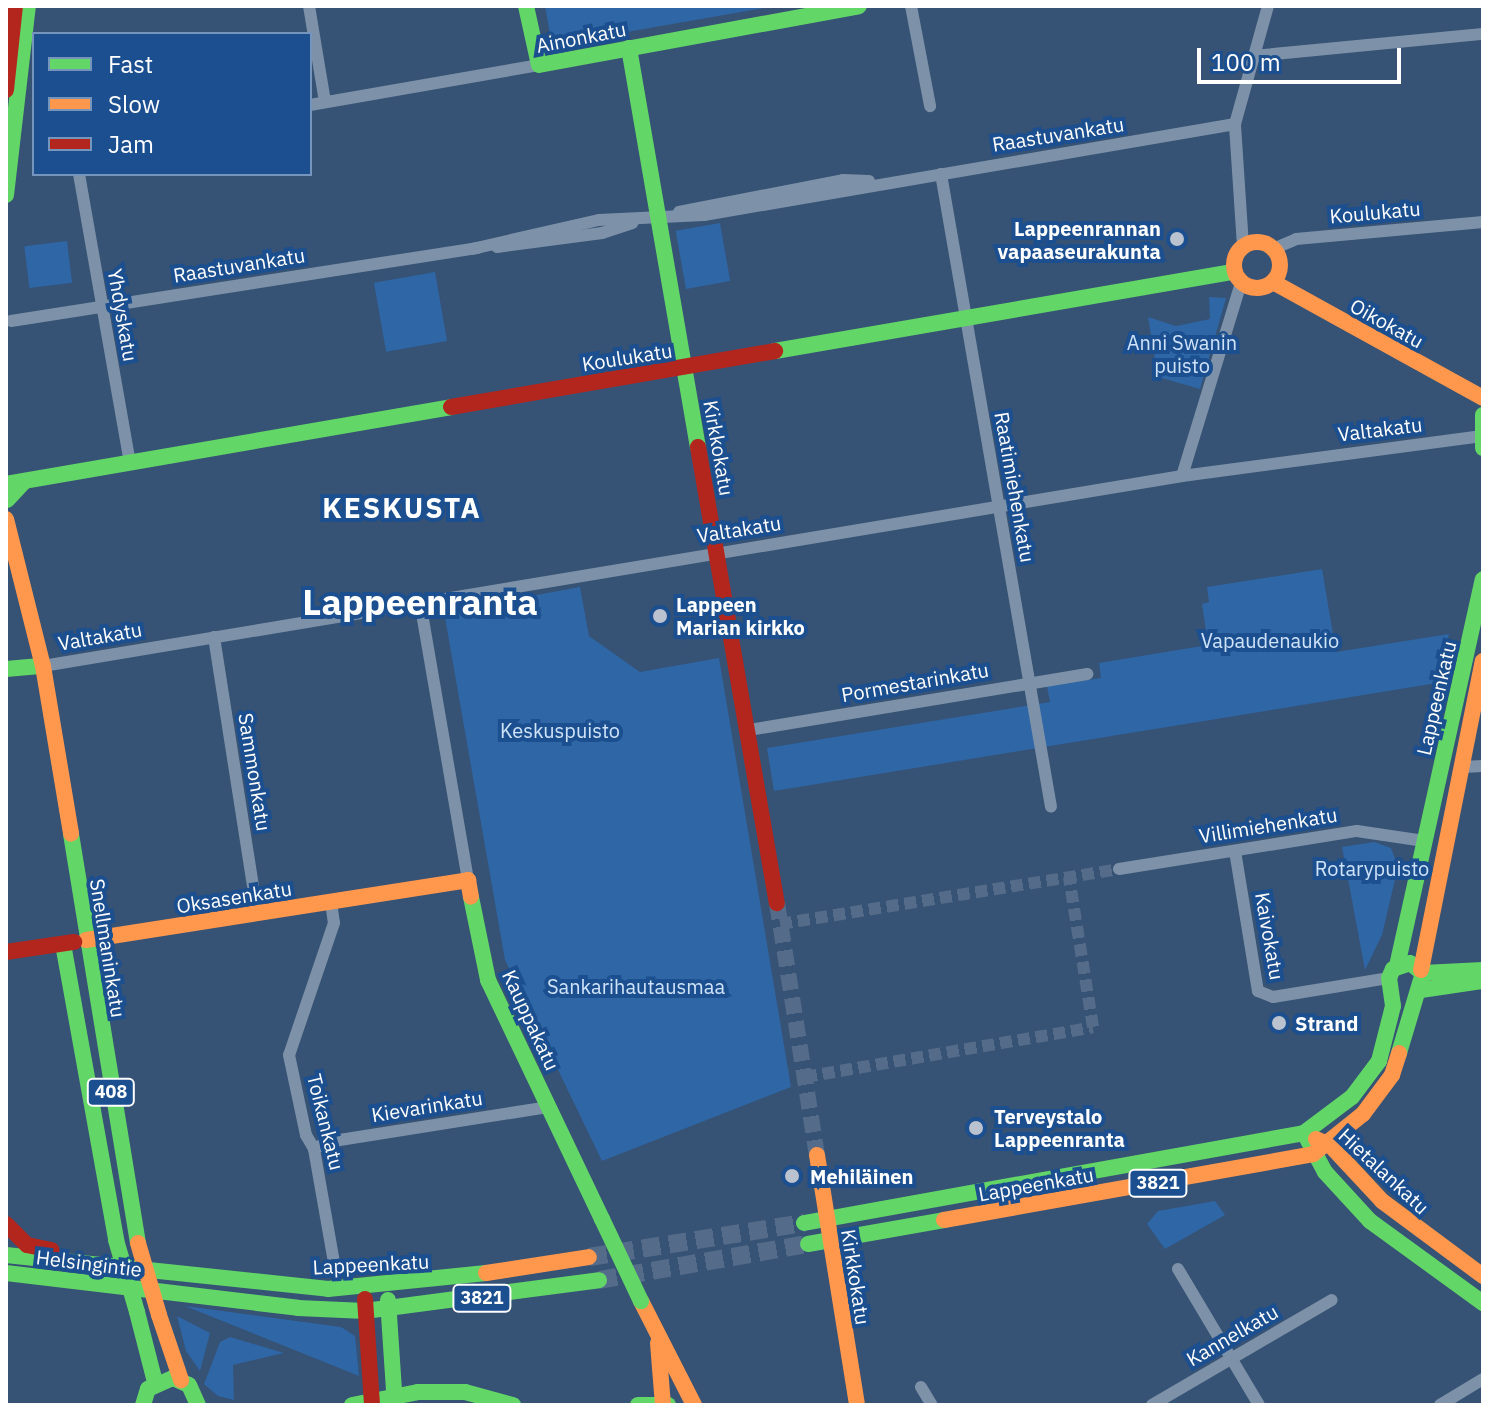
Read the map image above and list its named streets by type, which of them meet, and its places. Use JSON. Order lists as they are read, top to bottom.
{
  "streets": {
    "main road": [
      "Ainonkatu",
      "Koulukatu",
      "Oikokatu",
      "Valtakatu",
      "Kirkkokatu",
      "Lappeenkatu",
      "Oksasenkatu",
      "Snellmaninkatu",
      "Kauppakatu",
      "408",
      "Hietalankatu",
      "3821",
      "Helsingintie"
    ],
    "street": [
      "Raastuvankatu",
      "Yhdyskatu",
      "Raatimiehenkatu",
      "Pormestarinkatu",
      "Sammonkatu",
      "Villimiehenkatu",
      "Kaivokatu",
      "Kievarinkatu",
      "Toikankatu",
      "Kannelkatu"
    ]
  },
  "crossings": [
    ["Ainonkatu", "Kirkkokatu"],
    ["Raastuvankatu", "Yhdyskatu"],
    ["Raastuvankatu", "Kirkkokatu"],
    ["Raastuvankatu", "Raatimiehenkatu"],
    ["Koulukatu", "Yhdyskatu"],
    ["Koulukatu", "Oikokatu"],
    ["Koulukatu", "Kirkkokatu"],
    ["Koulukatu", "Raatimiehenkatu"],
    ["Valtakatu", "Kirkkokatu"],
    ["Valtakatu", "Raatimiehenkatu"],
    ["Valtakatu", "Sammonkatu"],
    ["Valtakatu", "Snellmaninkatu"],
    ["Valtakatu", "Kauppakatu"],
    ["Kirkkokatu", "Pormestarinkatu"],
    ["Kirkkokatu", "Lappeenkatu"],
    ["Raatimiehenkatu", "Pormestarinkatu"],
    ["Lappeenkatu", "Villimiehenkatu"],
    ["Lappeenkatu", "Kaivokatu"],
    ["Lappeenkatu", "Hietalankatu"],
    ["Lappeenkatu", "Helsingintie"],
    ["Sammonkatu", "Oksasenkatu"],
    ["Villimiehenkatu", "Kaivokatu"],
    ["Oksasenkatu", "Snellmaninkatu"],
    ["Oksasenkatu", "Kauppakatu"],
    ["Oksasenkatu", "408"],
    ["Oksasenkatu", "Toikankatu"],
    ["Kauppakatu", "Kievarinkatu"],
    ["Kievarinkatu", "Toikankatu"],
    ["3821", "Helsingintie"]
  ],
  "districts": ["KESKUSTA", "Lappeenranta"],
  "parks": [
    "Anni Swanin puisto",
    "Vapaudenaukio",
    "Keskuspuisto",
    "Rotarypuisto",
    "Sankarihautausmaa"
  ],
  "places": [
    "Lappeenrannan vapaaseurakunta",
    "Lappeen Marian kirkko",
    "Strand",
    "Terveystalo Lappeenranta",
    "Mehiläinen"
  ],
  "legend": ["Fast", "Slow", "Jam"],
  "scale_bar": "100 m"
}
